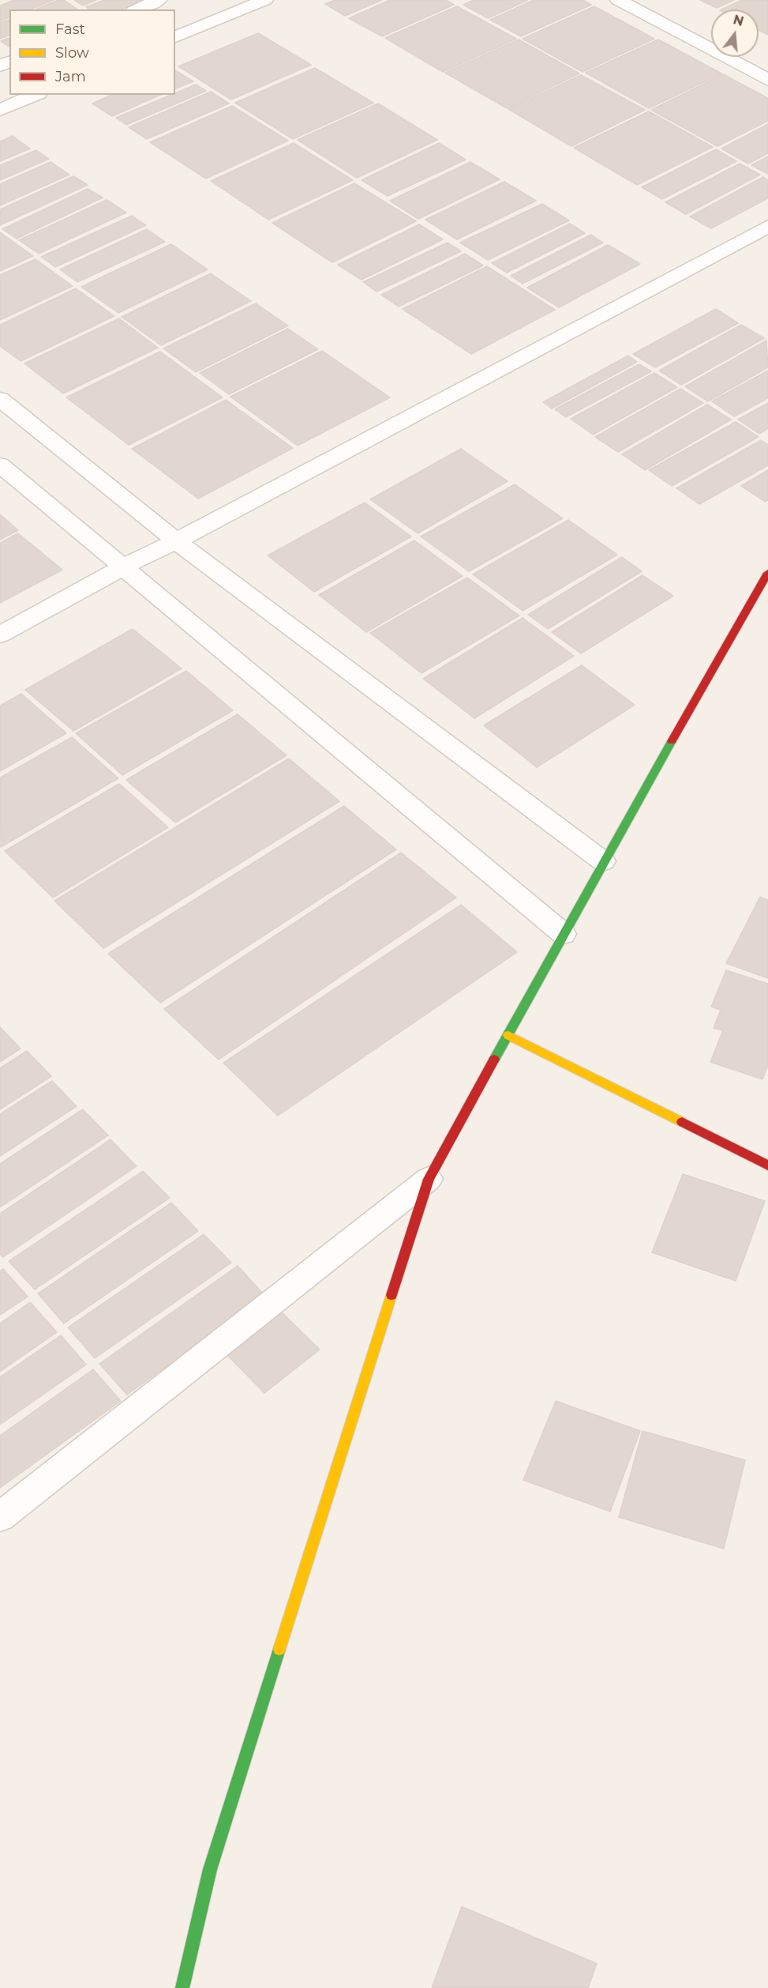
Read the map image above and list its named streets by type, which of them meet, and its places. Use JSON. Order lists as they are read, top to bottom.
{
  "legend": ["Fast", "Slow", "Jam"],
  "north": "top"
}
